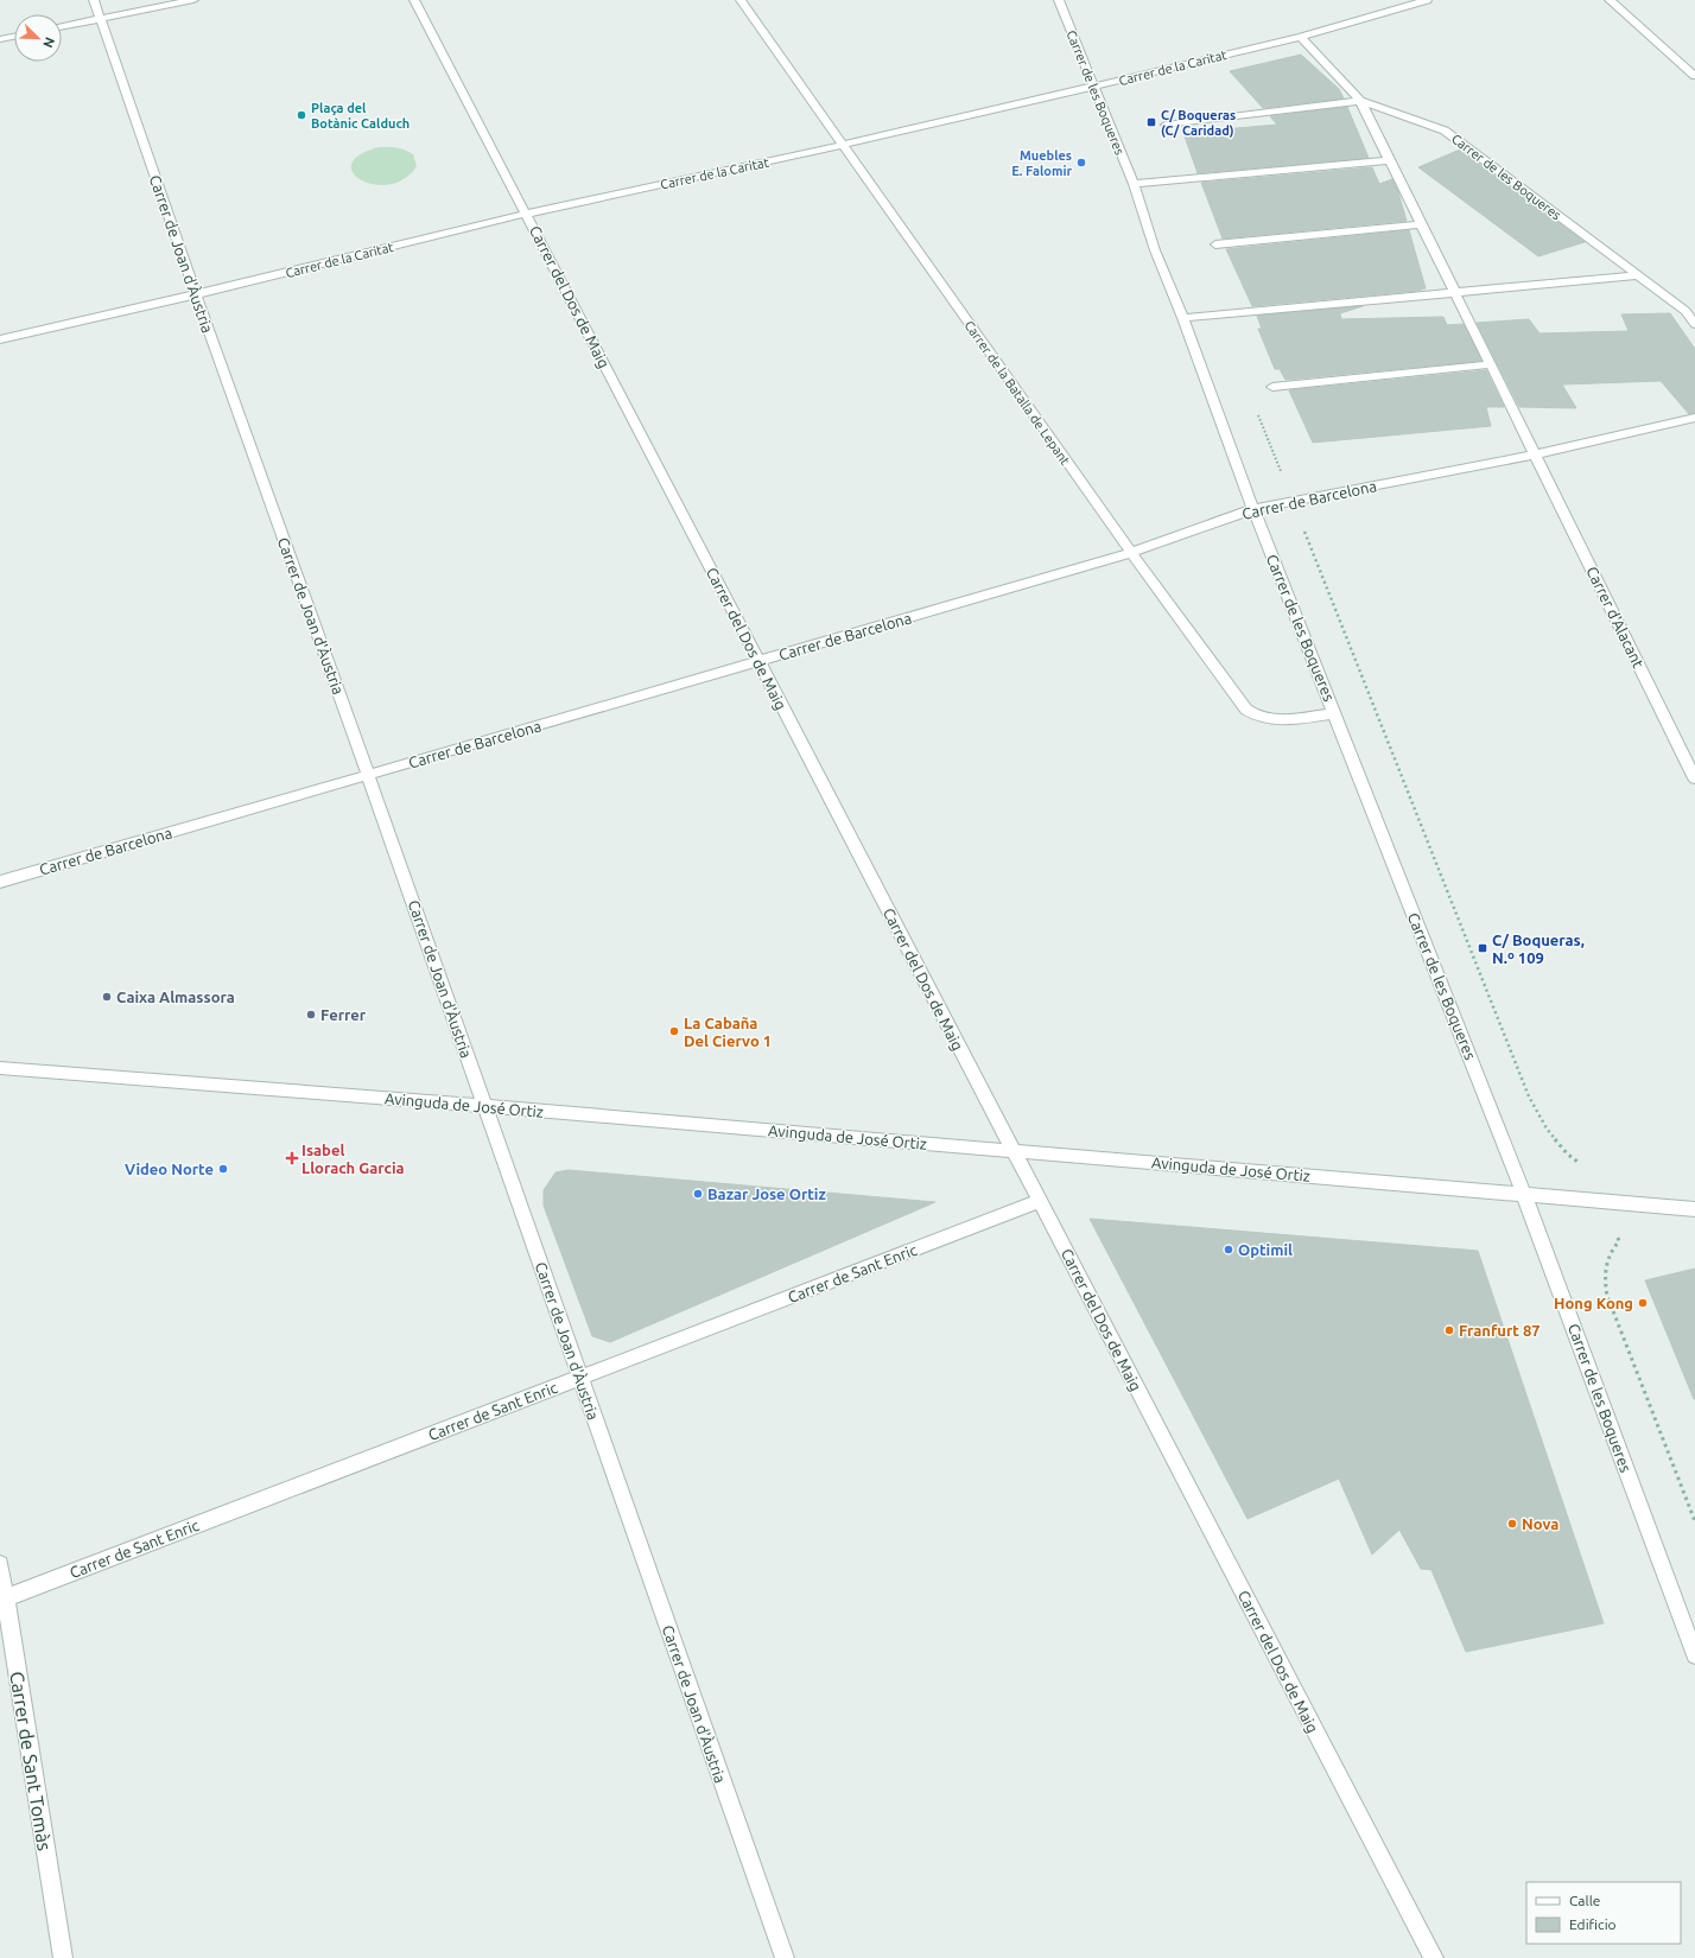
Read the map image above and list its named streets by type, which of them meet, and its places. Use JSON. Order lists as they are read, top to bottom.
{
  "streets": {
    "street": [
      "Carrer de la Caritat",
      "Carrer de les Boqueres",
      "Carrer de Joan d'Àustria",
      "Carrer del Dos de Maig",
      "Carrer de la Batalla de Lepant",
      "Carrer de Barcelona",
      "Carrer d'Alacant",
      "Avinguda de José Ortiz",
      "Carrer de Sant Enric",
      "Carrer de Sant Tomàs"
    ]
  },
  "crossings": [
    ["Carrer de la Caritat", "Carrer de les Boqueres"],
    ["Carrer de la Caritat", "Carrer de Joan d'Àustria"],
    ["Carrer de la Caritat", "Carrer del Dos de Maig"],
    ["Carrer de la Caritat", "Carrer de la Batalla de Lepant"],
    ["Carrer de les Boqueres", "Carrer de la Batalla de Lepant"],
    ["Carrer de les Boqueres", "Carrer de Barcelona"],
    ["Carrer de les Boqueres", "Carrer d'Alacant"],
    ["Carrer de les Boqueres", "Avinguda de José Ortiz"],
    ["Carrer de Joan d'Àustria", "Carrer de Barcelona"],
    ["Carrer de Joan d'Àustria", "Avinguda de José Ortiz"],
    ["Carrer de Joan d'Àustria", "Carrer de Sant Enric"],
    ["Carrer del Dos de Maig", "Carrer de Barcelona"],
    ["Carrer del Dos de Maig", "Avinguda de José Ortiz"],
    ["Carrer del Dos de Maig", "Carrer de Sant Enric"],
    ["Carrer de la Batalla de Lepant", "Carrer de Barcelona"],
    ["Carrer de Barcelona", "Carrer d'Alacant"],
    ["Carrer de Sant Enric", "Carrer de Sant Tomàs"]
  ],
  "places": {
    "other": [
      "Plaça del Botànic Calduch",
      "Muebles E. Falomir",
      "Caixa Almassora",
      "Ferrer",
      "La Cabaña Del Ciervo 1",
      "Video Norte",
      "Bazar Jose Ortiz",
      "Optimil",
      "Hong Kong",
      "Franfurt 87",
      "Nova"
    ],
    "transit": ["C/ Boqueras (C/ Caridad)", "C/ Boqueras, N.º 109"],
    "health": ["Isabel Llorach Garcia"]
  },
  "legend": ["Calle", "Edificio"],
  "north": "bottom right"
}
